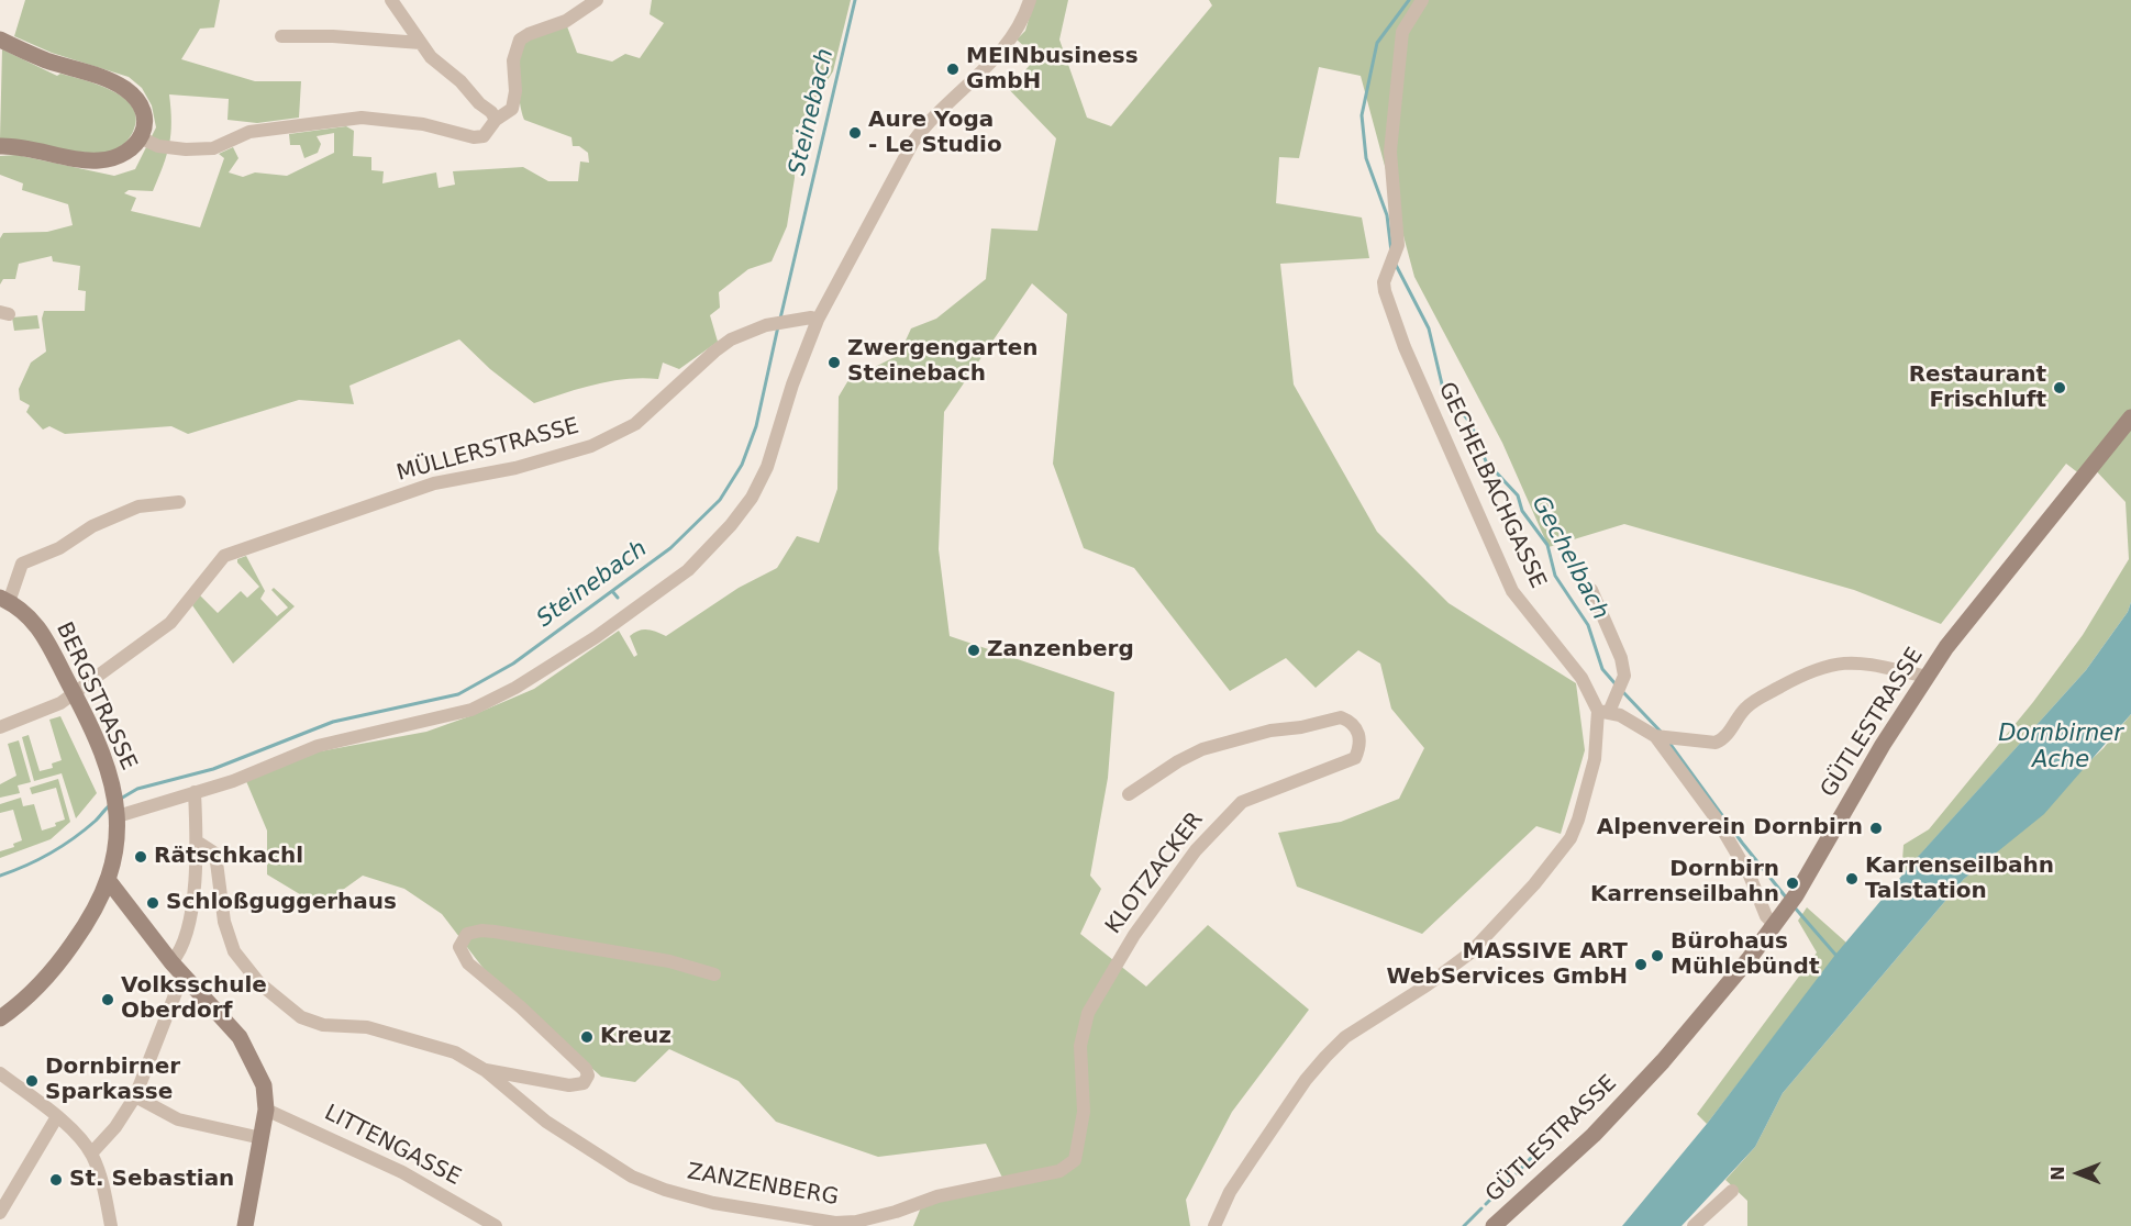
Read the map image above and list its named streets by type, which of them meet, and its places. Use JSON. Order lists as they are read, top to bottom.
{
  "streets": {
    "street": [
      "MÜLLERSTRASSE",
      "GECHELBACHGASSE",
      "BERGSTRASSE",
      "GÜTLESTRASSE",
      "KLOTZACKER",
      "LITTENGASSE",
      "ZANZENBERG"
    ]
  },
  "crossings": [
    ["MÜLLERSTRASSE", "BERGSTRASSE"],
    ["KLOTZACKER", "ZANZENBERG"]
  ],
  "water": ["Steinebach", "Gechelbach", "Dornbirner Ache"],
  "places": [
    "MEINbusiness GmbH",
    "Aure Yoga - Le Studio",
    "Zwergengarten Steinebach",
    "Restaurant Frischluft",
    "Zanzenberg",
    "Alpenverein Dornbirn",
    "Rätschkachl",
    "Karrenseilbahn Talstation",
    "Dornbirn Karrenseilbahn",
    "Schloßguggerhaus",
    "Bürohaus Mühlebündt",
    "MASSIVE ART WebServices GmbH",
    "Volksschule Oberdorf",
    "Kreuz",
    "Dornbirner Sparkasse",
    "St. Sebastian"
  ],
  "north": "left"
}
